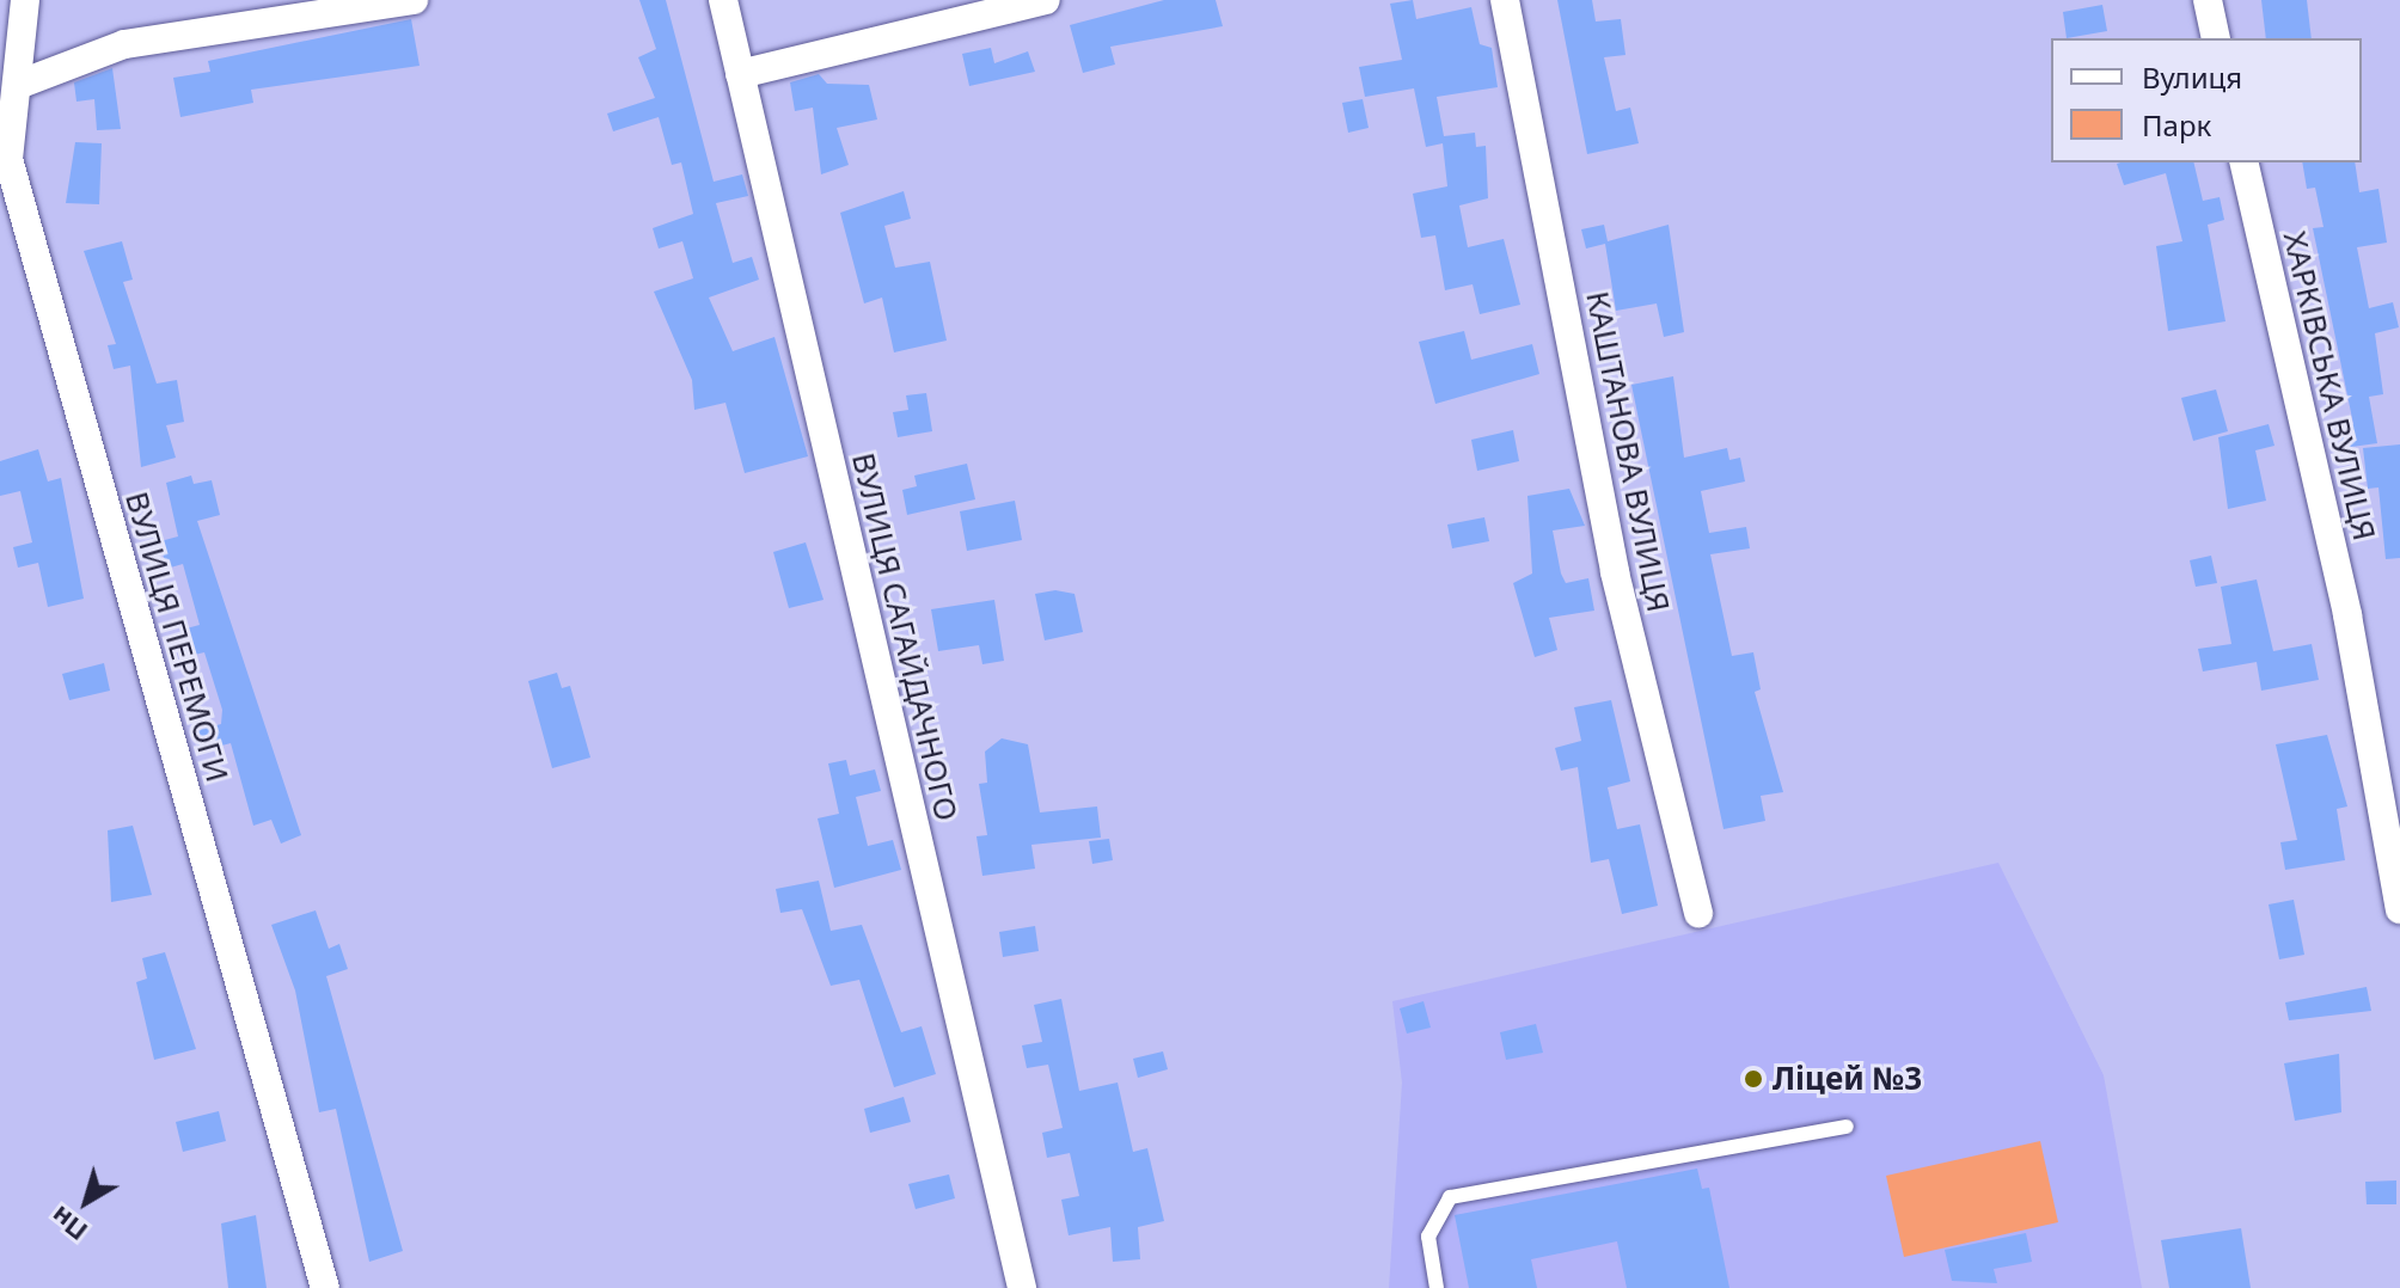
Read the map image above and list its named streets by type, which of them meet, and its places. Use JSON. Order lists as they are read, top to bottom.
{
  "streets": {
    "street": [
      "ХАРКІВСЬКА ВУЛИЦЯ",
      "КАШТАНОВА ВУЛИЦЯ",
      "ВУЛИЦЯ ПЕРЕМОГИ",
      "ВУЛИЦЯ САГАЙДАЧНОГО"
    ]
  },
  "places": ["Ліцей №3"],
  "legend": ["Вулиця", "Парк"],
  "north": "bottom left"
}
